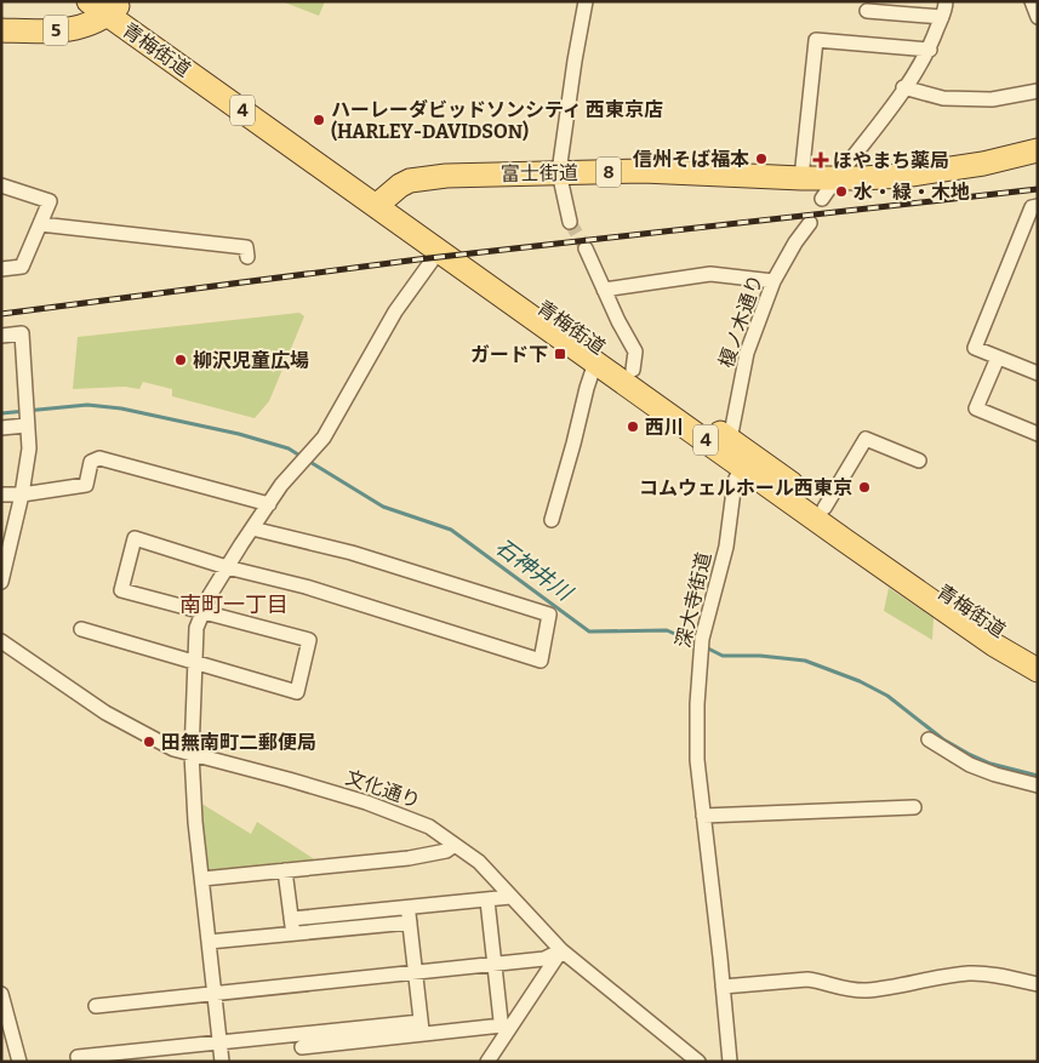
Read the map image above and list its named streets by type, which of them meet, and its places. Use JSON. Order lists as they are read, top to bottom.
{
  "streets": {
    "main road": [
      "5",
      "青梅街道",
      "4",
      "8",
      "富士街道"
    ],
    "street": ["榎ノ木通り", "深大寺街道", "文化通り"]
  },
  "crossings": [
    ["青梅街道", "4"],
    ["青梅街道", "富士街道"],
    ["青梅街道", "榎ノ木通り"],
    ["青梅街道", "深大寺街道"]
  ],
  "districts": ["南町一丁目"],
  "water": ["石神井川"],
  "places": {
    "other": [
      "ハーレーダビッドソンシティ 西東京店 (HARLEY-DAVIDSON)",
      "信州そば福本",
      "水・緑・木地",
      "柳沢児童広場",
      "西川",
      "コムウェルホール西東京",
      "田無南町二郵便局"
    ],
    "health": ["ほやまち薬局"],
    "transit": ["ガード下"]
  }
}
